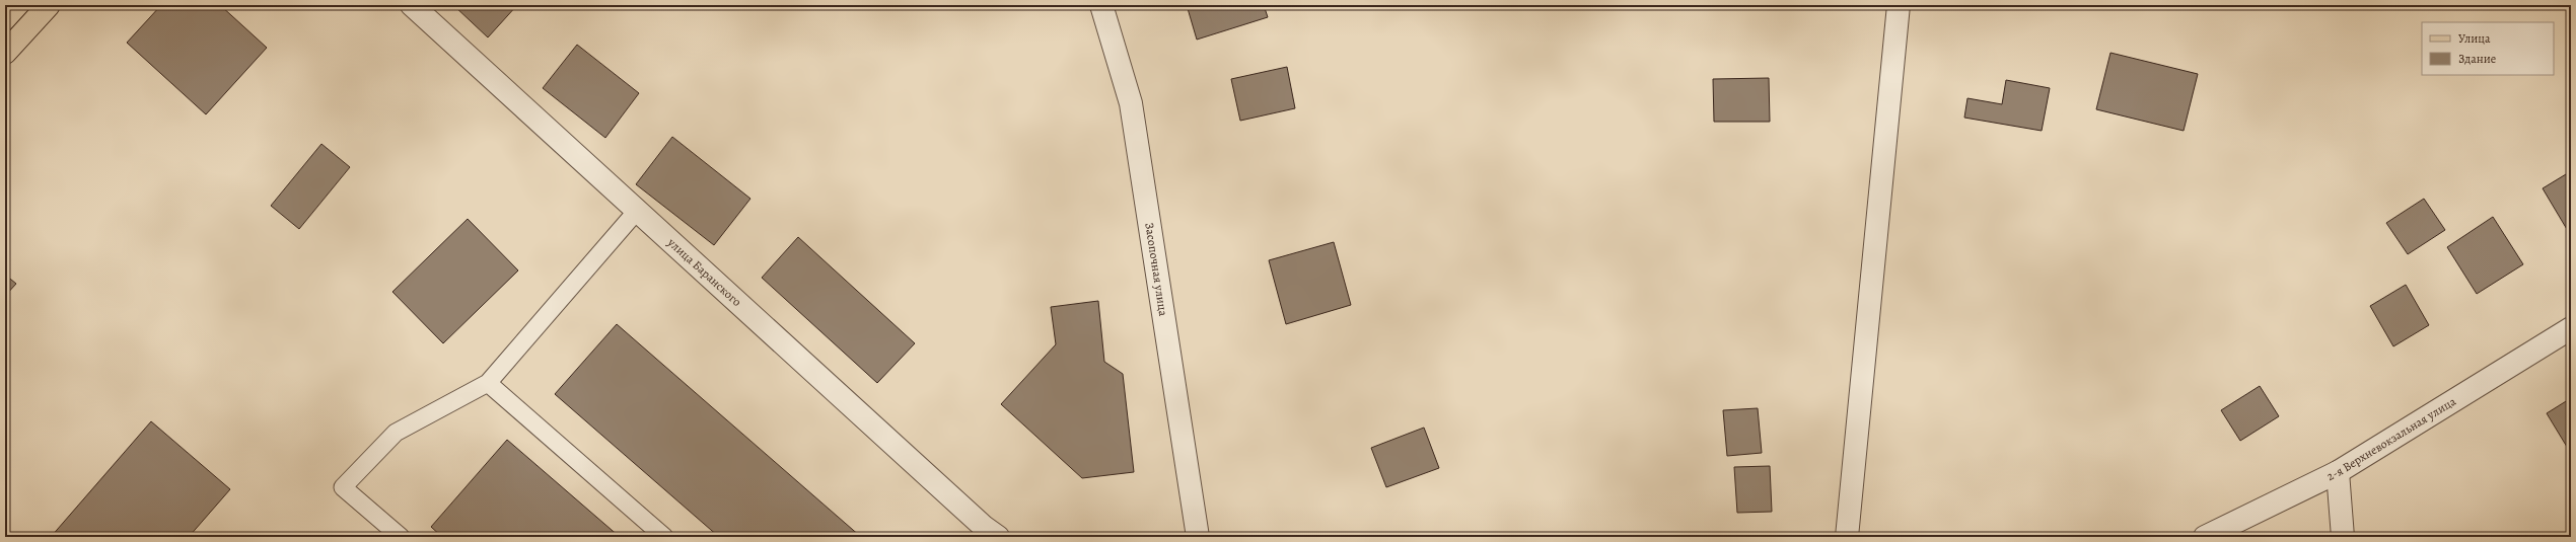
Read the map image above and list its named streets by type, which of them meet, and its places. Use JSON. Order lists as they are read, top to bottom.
{
  "streets": {
    "street": ["Засопочная улица", "улица Баранского", "2-я Верхневокзальная улица"]
  },
  "legend": ["Улица", "Здание"]
}
